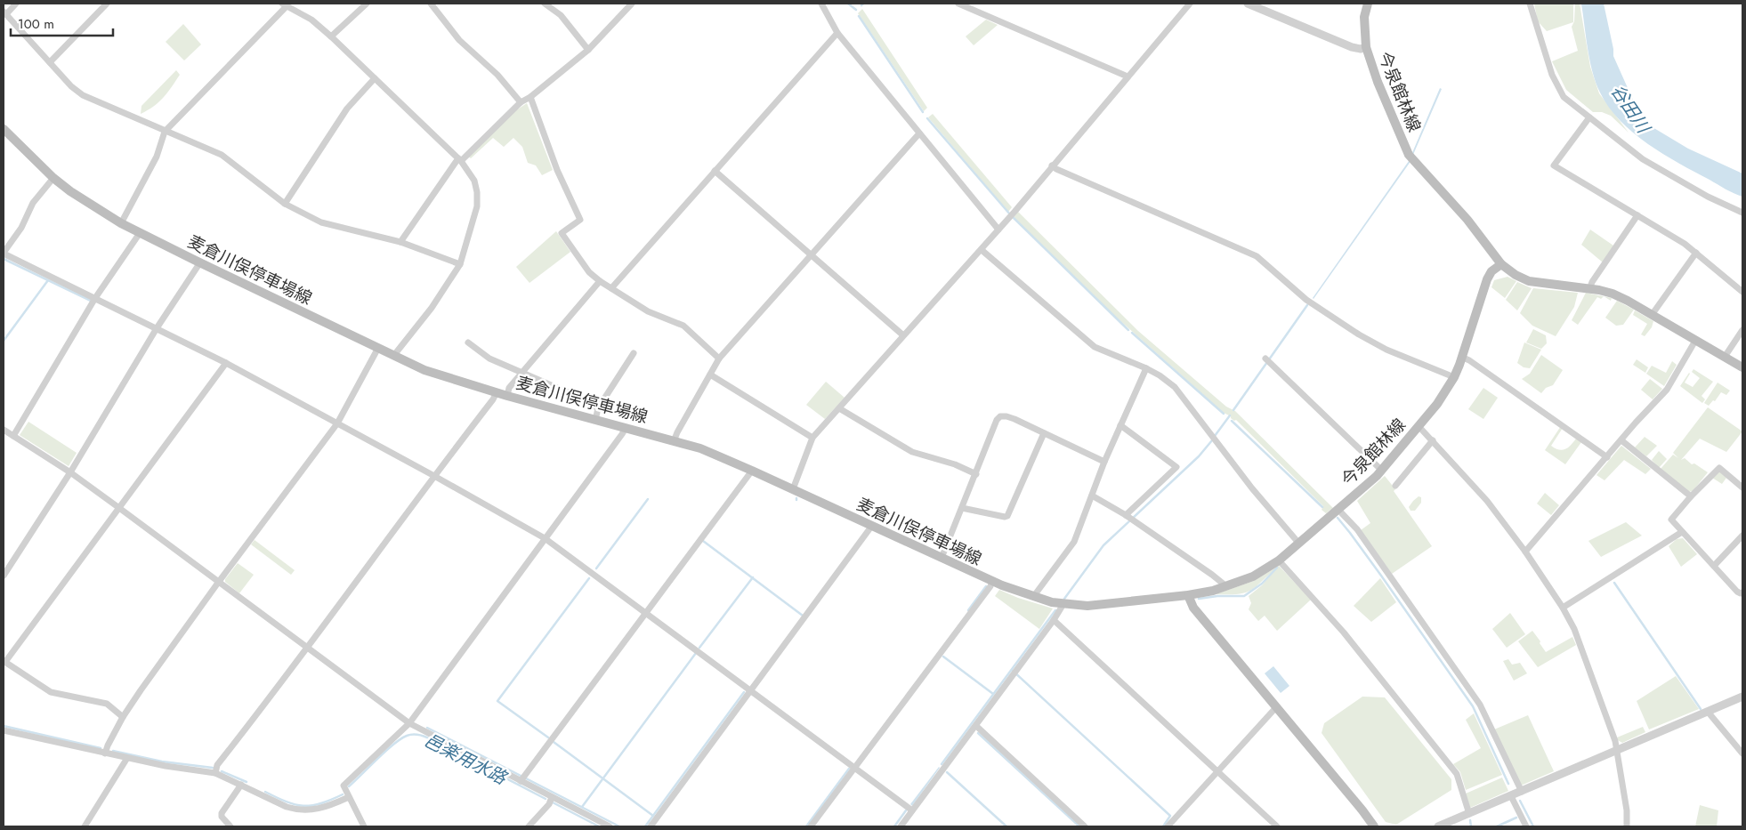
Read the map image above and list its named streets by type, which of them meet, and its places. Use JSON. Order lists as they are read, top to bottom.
{
  "streets": {
    "main road": ["今泉館林線", "麦倉川俣停車場線"]
  },
  "crossings": [
    ["今泉館林線", "麦倉川俣停車場線"]
  ],
  "water": ["谷田川", "邑楽用水路"],
  "scale_bar": "100 m"
}
